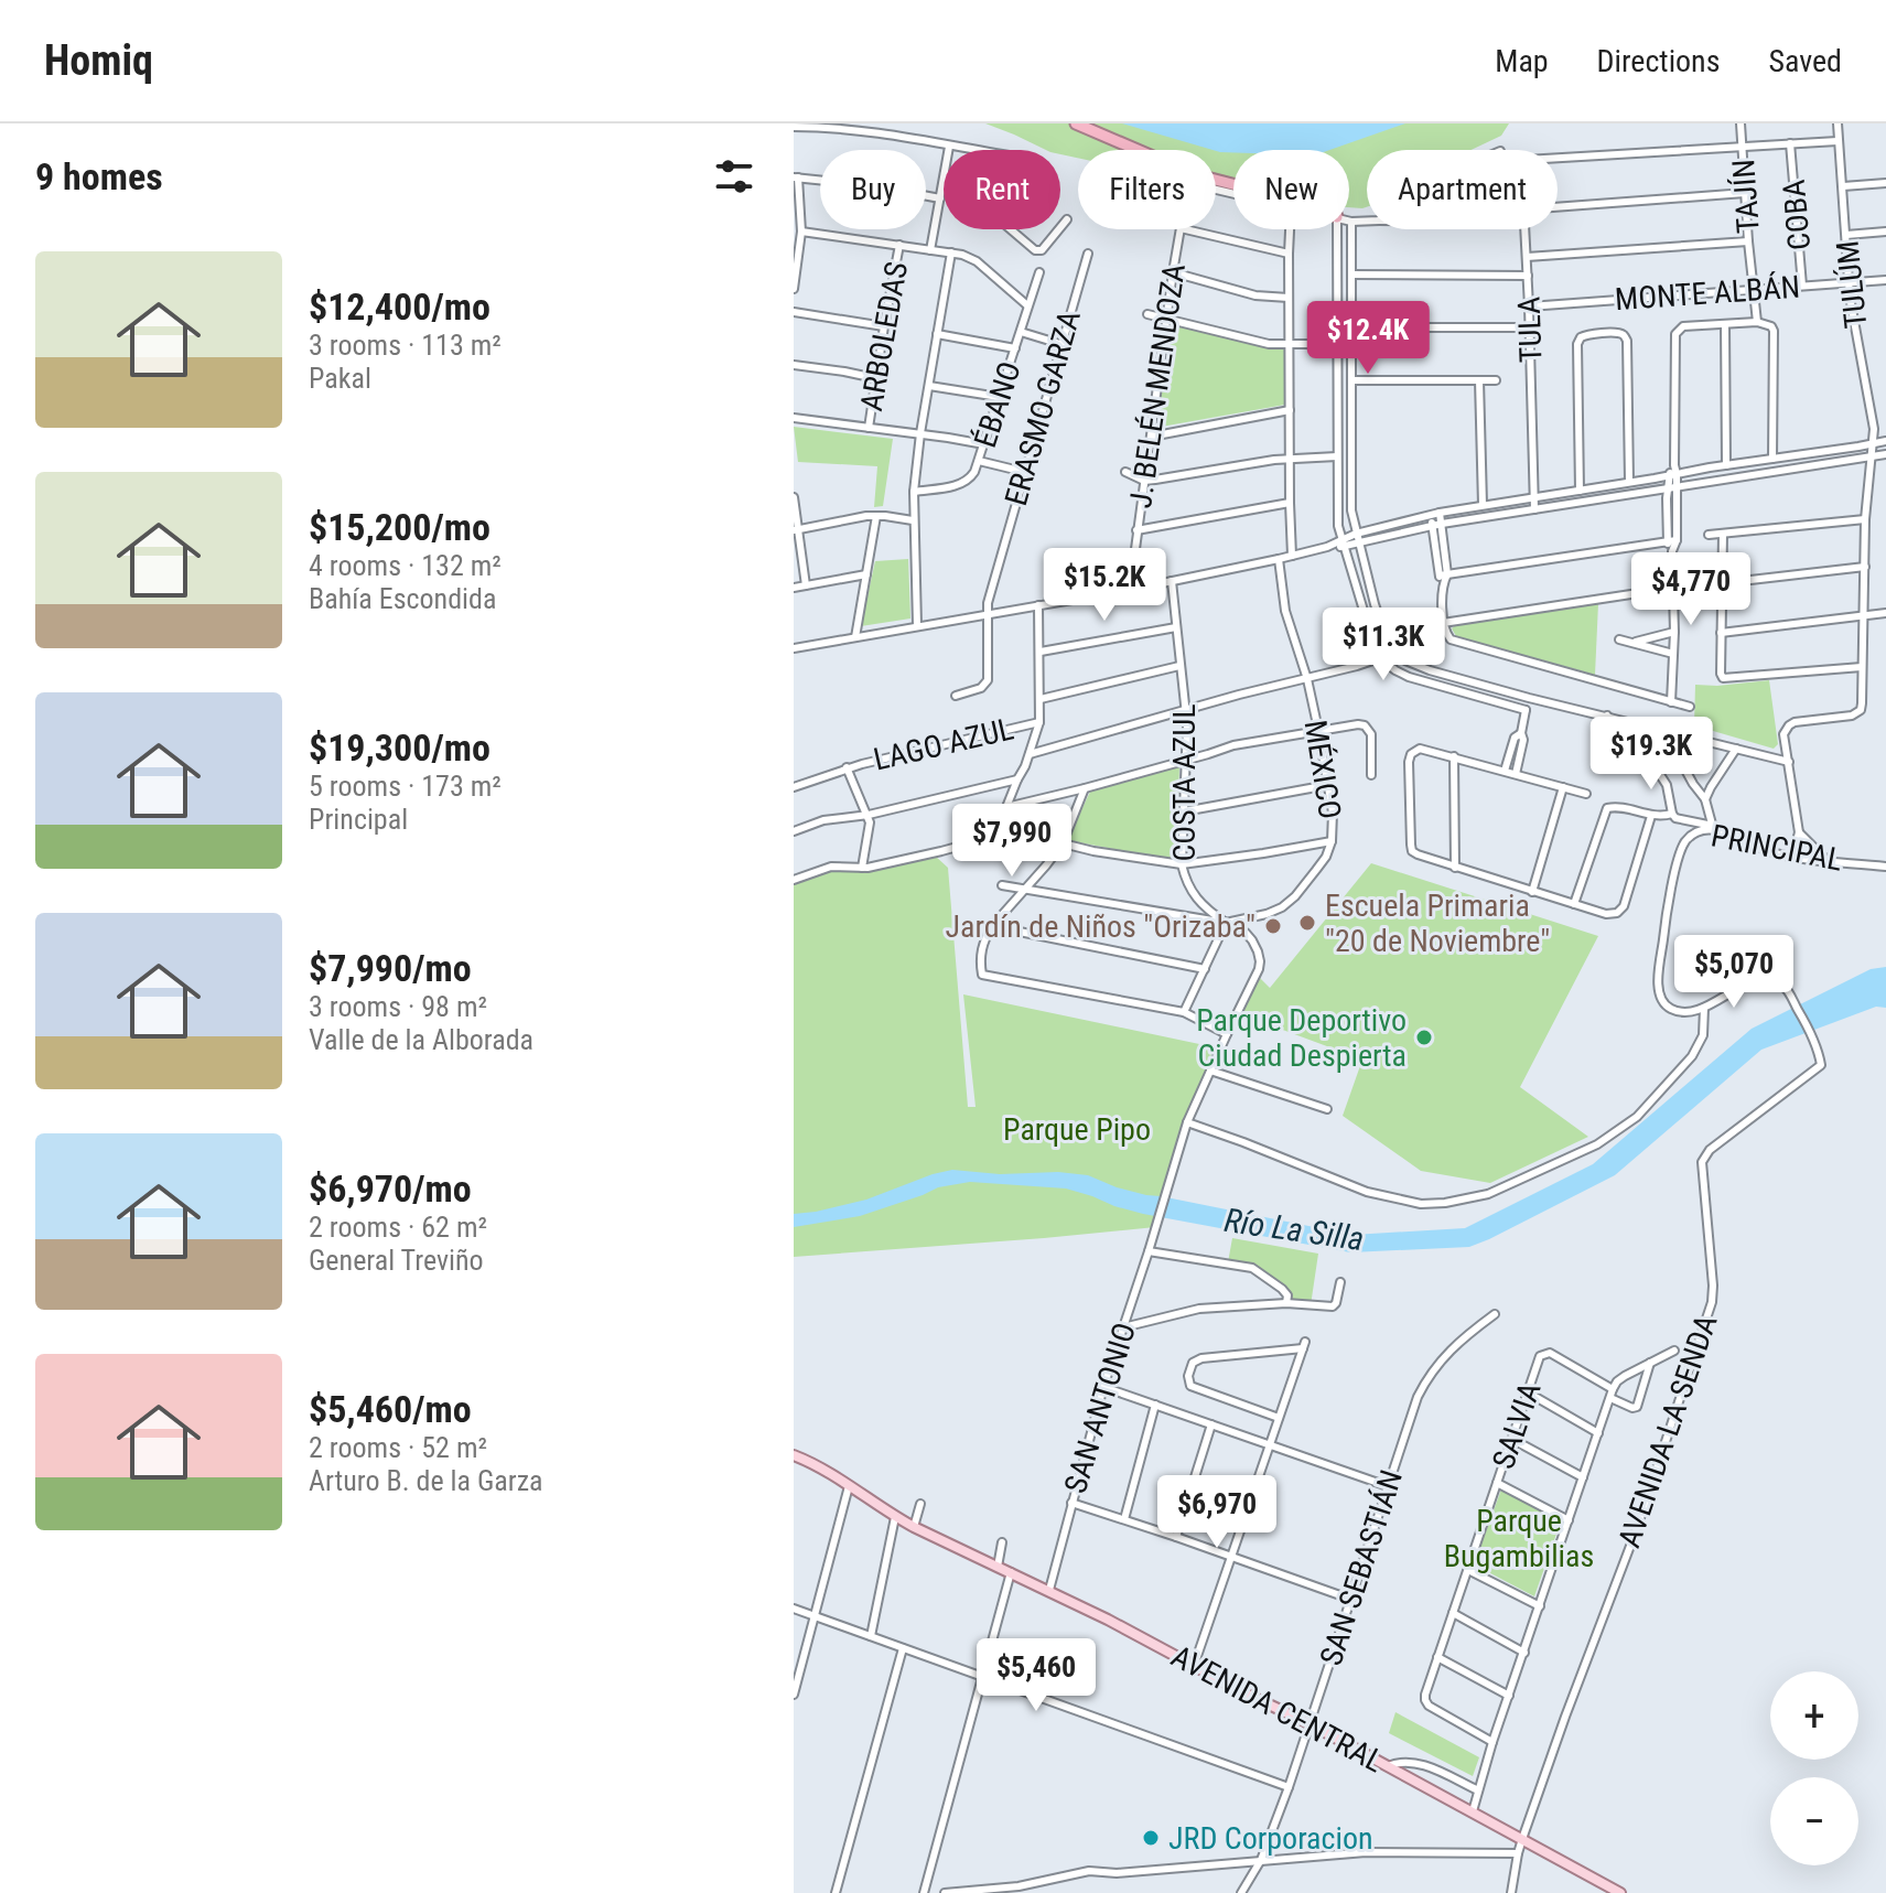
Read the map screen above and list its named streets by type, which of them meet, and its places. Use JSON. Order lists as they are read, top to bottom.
{
  "streets": {
    "main road": ["AVENIDA CENTRAL"],
    "street": [
      "TAJÍN",
      "COBA",
      "TULÚM",
      "MONTE ALBÁN",
      "TULA",
      "ARBOLEDAS",
      "J. BELÉN MENDOZA",
      "ÉBANO",
      "ERASMO GARZA",
      "LAGO AZUL",
      "MÉXICO",
      "COSTA AZUL",
      "PRINCIPAL",
      "SAN ANTONIO",
      "SALVIA",
      "AVENIDA LA SENDA",
      "SAN SEBASTIÁN"
    ]
  },
  "crossings": [
    ["TAJÍN", "MONTE ALBÁN"],
    ["TAJÍN", "TULA"],
    ["COBA", "MONTE ALBÁN"],
    ["TULÚM", "MONTE ALBÁN"],
    ["MONTE ALBÁN", "TULA"],
    ["MÉXICO", "COSTA AZUL"],
    ["PRINCIPAL", "AVENIDA LA SENDA"],
    ["SAN ANTONIO", "AVENIDA CENTRAL"],
    ["AVENIDA LA SENDA", "AVENIDA CENTRAL"],
    ["SAN SEBASTIÁN", "AVENIDA CENTRAL"]
  ],
  "water": ["Río La Silla"],
  "parks": ["Parque Pipo", "Parque Bugambilias"],
  "places": [
    "Escuela Primaria \"20 de Noviembre\"",
    "Jardín de Niños \"Orizaba\"",
    "Parque Deportivo Ciudad Despierta",
    "JRD Corporacion"
  ],
  "page": {
    "header": "Homiq",
    "nav": ["Map", "Directions", "Saved"],
    "heading": "9 homes",
    "chip": [
      "Buy",
      "Rent",
      "Filters",
      "New",
      "Apartment"
    ],
    "list": [
      {
        "name": "$12,400/mo",
        "note": "3 rooms · 113 m² · Pakal"
      },
      {
        "name": "$15,200/mo",
        "note": "4 rooms · 132 m² · Bahía Escondida"
      },
      {
        "name": "$19,300/mo",
        "note": "5 rooms · 173 m² · Principal"
      },
      {
        "name": "$7,990/mo",
        "note": "3 rooms · 98 m² · Valle de la Alborada"
      },
      {
        "name": "$6,970/mo",
        "note": "2 rooms · 62 m² · General Treviño"
      },
      {
        "name": "$5,460/mo",
        "note": "2 rooms · 52 m² · Arturo B. de la Garza"
      }
    ],
    "price": [
      "$12.4K",
      "$15.2K",
      "$4,770",
      "$11.3K",
      "$19.3K",
      "$7,990",
      "$5,070",
      "$6,970",
      "$5,460"
    ],
    "map_buttons": ["+", "−"]
  }
}
